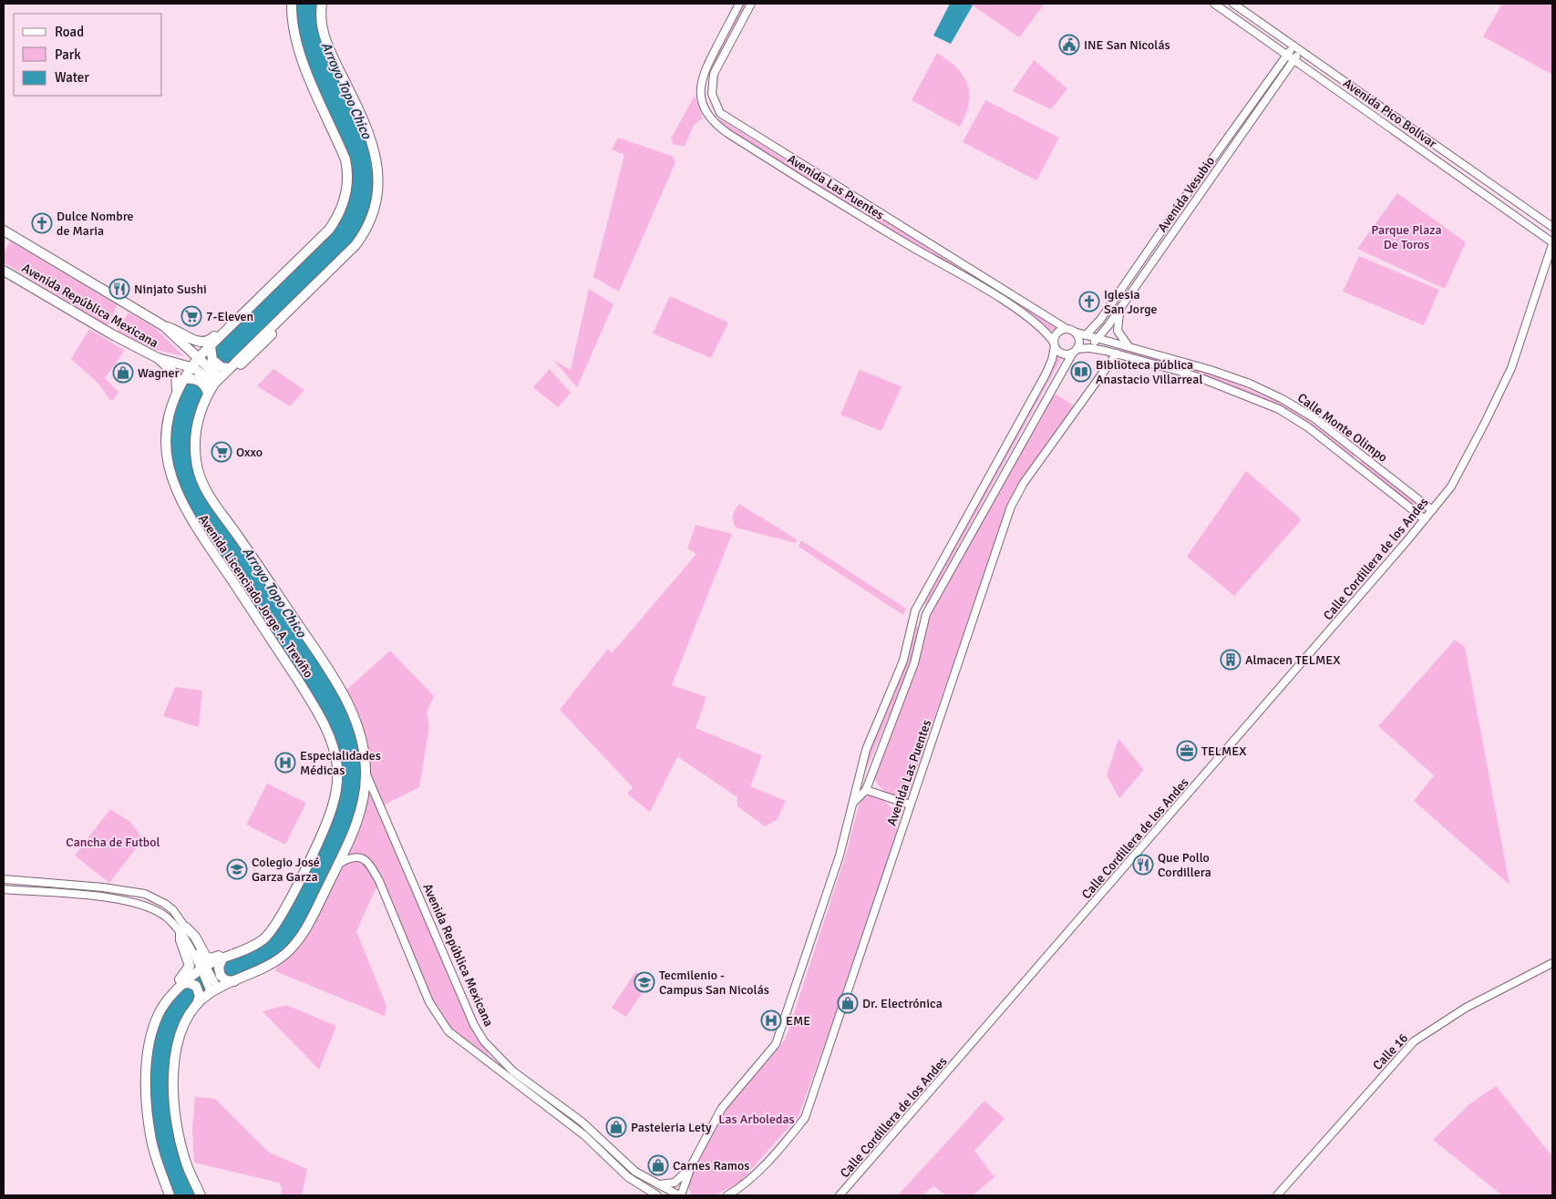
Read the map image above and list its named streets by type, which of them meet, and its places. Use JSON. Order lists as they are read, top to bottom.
{
  "streets": {
    "main road": ["Avenida República Mexicana", "Avenida Licenciado Jorge A. Treviño"],
    "street": [
      "Avenida Pico Bolívar",
      "Avenida Las Puentes",
      "Avenida Vesubio",
      "Calle Monte Olimpo",
      "Calle Cordillera de los Andes",
      "Calle 16"
    ]
  },
  "crossings": [
    ["Avenida Pico Bolívar", "Avenida Vesubio"],
    ["Avenida Pico Bolívar", "Calle Cordillera de los Andes"],
    ["Avenida Las Puentes", "Calle Monte Olimpo"],
    ["Avenida Vesubio", "Calle Monte Olimpo"],
    ["Avenida República Mexicana", "Avenida Licenciado Jorge A. Treviño"],
    ["Calle Monte Olimpo", "Calle Cordillera de los Andes"]
  ],
  "water": ["Arroyo Topo Chico"],
  "parks": ["Parque Plaza De Toros", "Cancha de Futbol", "Las Arboledas"],
  "places": {
    "public building": ["INE San Nicolás"],
    "church": ["Dulce Nombre de Maria", "Iglesia San Jorge"],
    "restaurant": ["Ninjato Sushi", "Que Pollo Cordillera"],
    "supermarket": ["7-Eleven", "Oxxo"],
    "library": ["Biblioteca pública Anastacio Villarreal"],
    "shop": [
      "Wagner",
      "Dr. Electrónica",
      "Pasteleria Lety",
      "Carnes Ramos"
    ],
    "building": ["Almacen TELMEX"],
    "office": ["TELMEX"],
    "hospital": ["Especialidades Médicas", "EME"],
    "school or university": ["Colegio José Garza Garza", "Tecmilenio - Campus San Nicolás"]
  },
  "legend": ["Road", "Park", "Water"]
}
